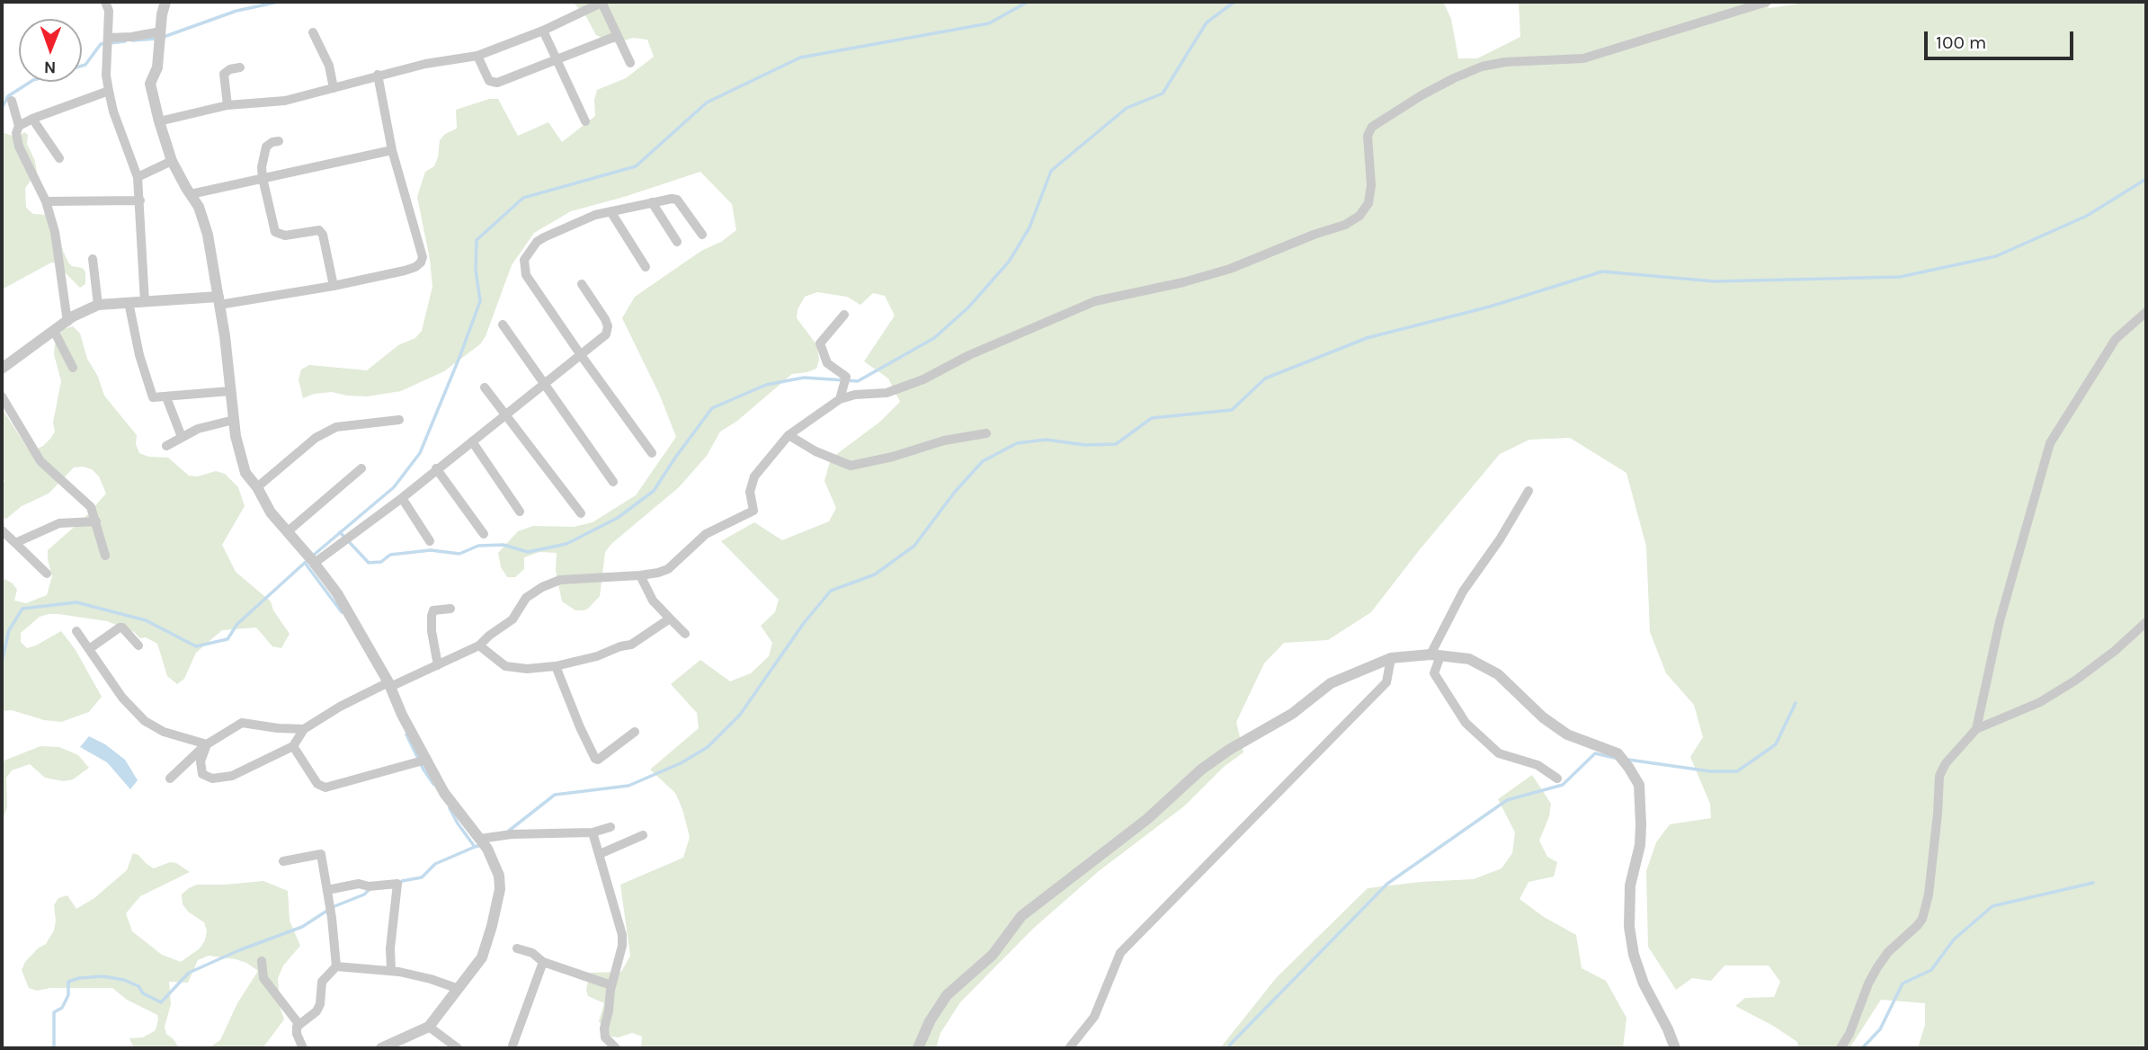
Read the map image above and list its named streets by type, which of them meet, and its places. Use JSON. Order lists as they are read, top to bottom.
{
  "scale_bar": "100 m",
  "north": "bottom"
}
